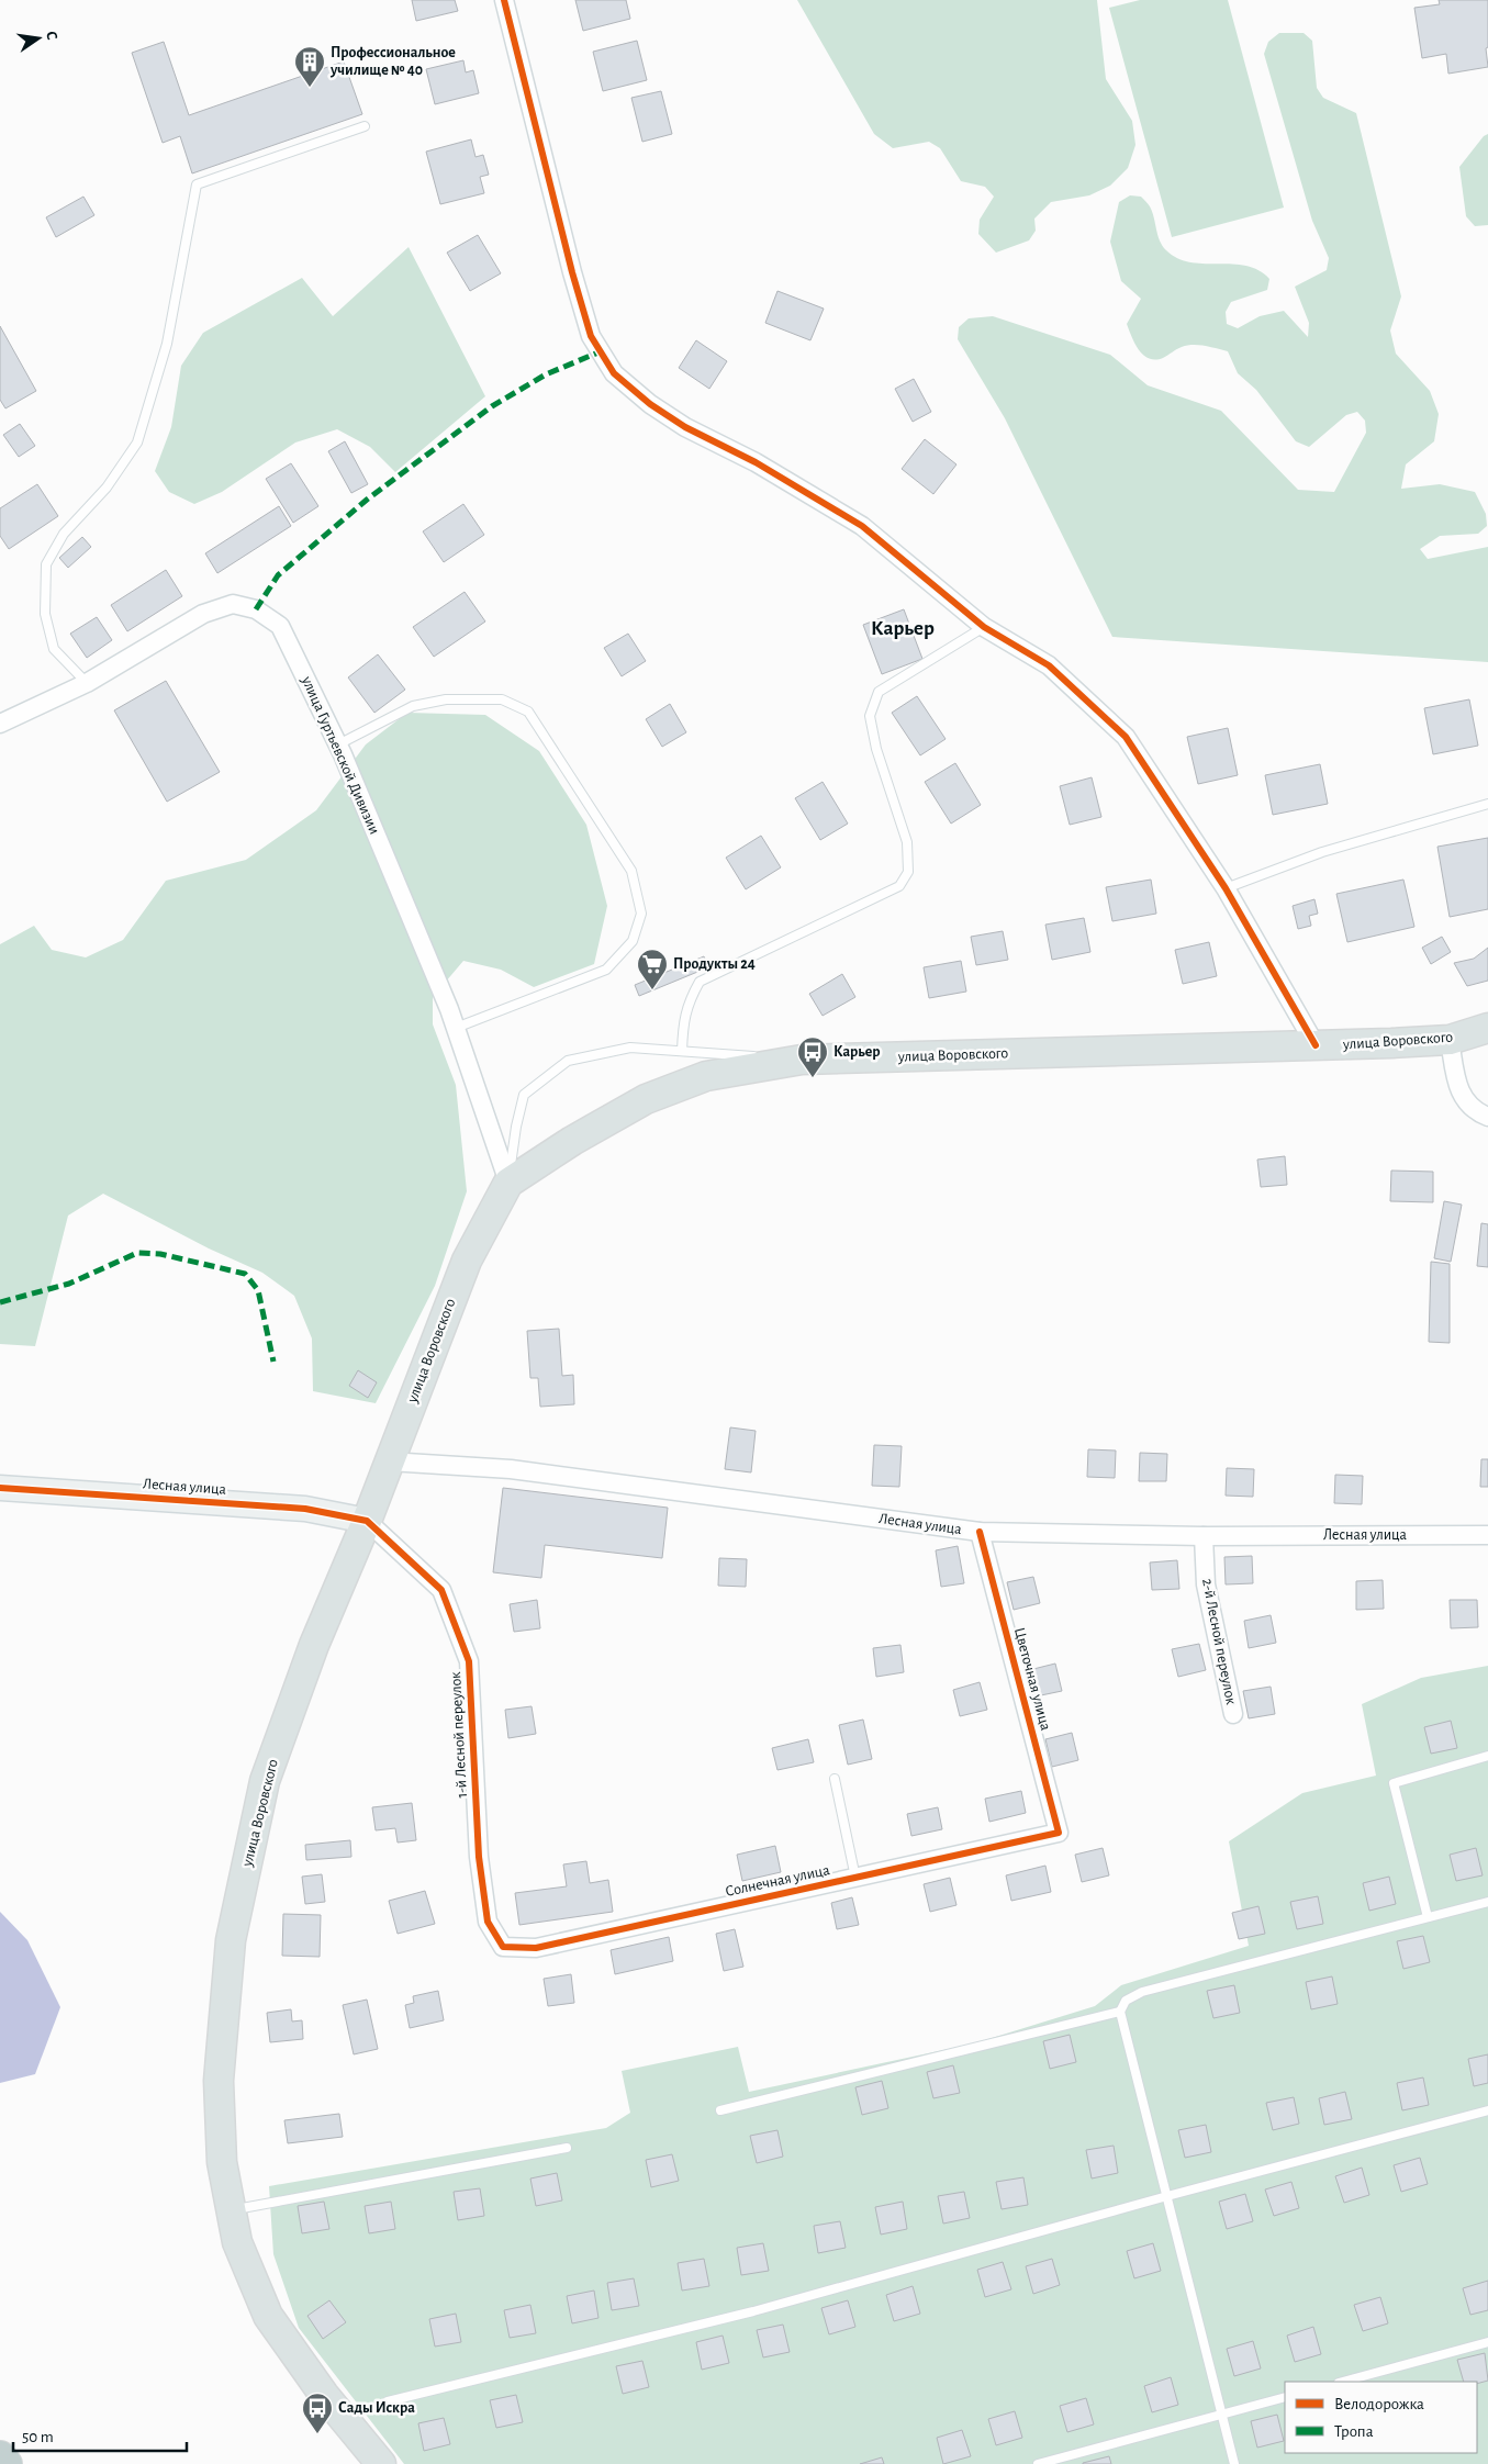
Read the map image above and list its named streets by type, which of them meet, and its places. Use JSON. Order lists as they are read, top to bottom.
{
  "streets": {
    "main road": ["улица Воровского"],
    "street": [
      "улица Гуртьевской Дивизии",
      "Лесная улица",
      "2-й Лесной переулок",
      "Цветочная улица",
      "1-й Лесной переулок",
      "Солнечная улица"
    ]
  },
  "crossings": [
    ["улица Гуртьевской Дивизии", "улица Воровского"],
    ["улица Воровского", "Лесная улица"],
    ["улица Воровского", "1-й Лесной переулок"],
    ["Лесная улица", "2-й Лесной переулок"],
    ["Лесная улица", "Цветочная улица"],
    ["Лесная улица", "1-й Лесной переулок"],
    ["Цветочная улица", "Солнечная улица"],
    ["1-й Лесной переулок", "Солнечная улица"]
  ],
  "districts": ["Карьер"],
  "places": {
    "building": ["Профессиональное училище № 40"],
    "supermarket": ["Продукты 24"],
    "bus stop": ["Карьер", "Сады Искра"]
  },
  "legend": ["Велодорожка", "Тропа"],
  "scale_bar": "50 m",
  "north": "right"
}
